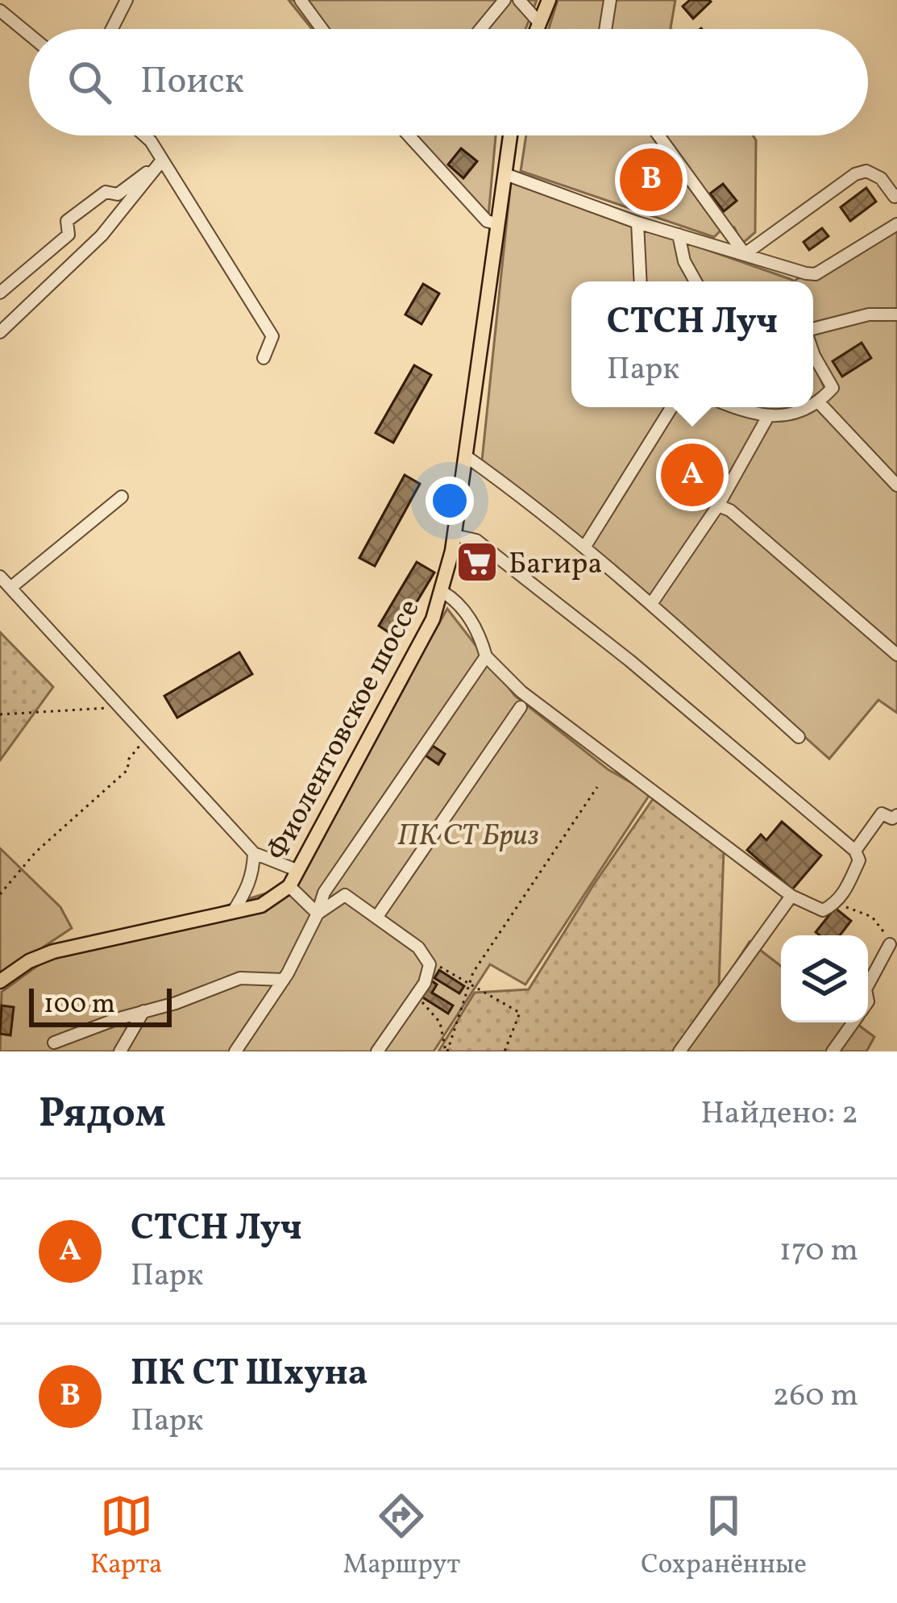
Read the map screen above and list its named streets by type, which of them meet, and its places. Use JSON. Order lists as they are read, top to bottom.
{
  "streets": {
    "main road": ["Фиолентовское шоссе"]
  },
  "parks": ["ПК СТ Бриз"],
  "places": {
    "supermarket": ["Багира"]
  },
  "scale_bar": "100 m",
  "page": {
    "search": "Поиск",
    "pins": ["B", "A"],
    "popup": ["СТСН Луч", "Парк"],
    "scale": "100 m",
    "heading": ["Рядом", "Найдено: 2"],
    "list": [
      {
        "mark": "A",
        "name": "СТСН Луч",
        "note": "Парк",
        "value": "170 m"
      },
      {
        "mark": "B",
        "name": "ПК СТ Шхуна",
        "note": "Парк",
        "value": "260 m"
      }
    ],
    "nav": ["Карта", "Маршрут", "Сохранённые"]
  }
}
